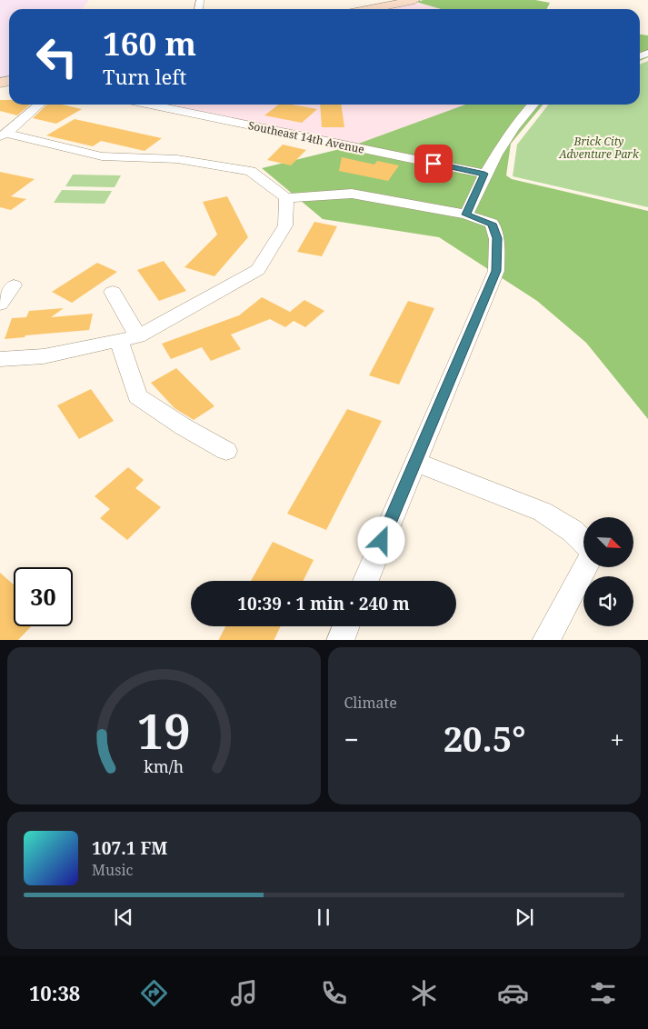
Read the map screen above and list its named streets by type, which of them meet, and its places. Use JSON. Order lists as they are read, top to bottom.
{
  "streets": {
    "street": ["Southeast 14th Avenue"]
  },
  "parks": ["Brick City Adventure Park"],
  "north": "bottom right",
  "page": {
    "turn": ["160 m", "Turn left"],
    "limit": "30",
    "trip": "10:39 · 1 min · 240 m",
    "tile": "Climate",
    "heat": ["−", "20.5°", "+"],
    "song": ["107.1 FM", "Music"],
    "tabs": "10:38",
    "gauge": ["19", "km/h"]
  }
}
